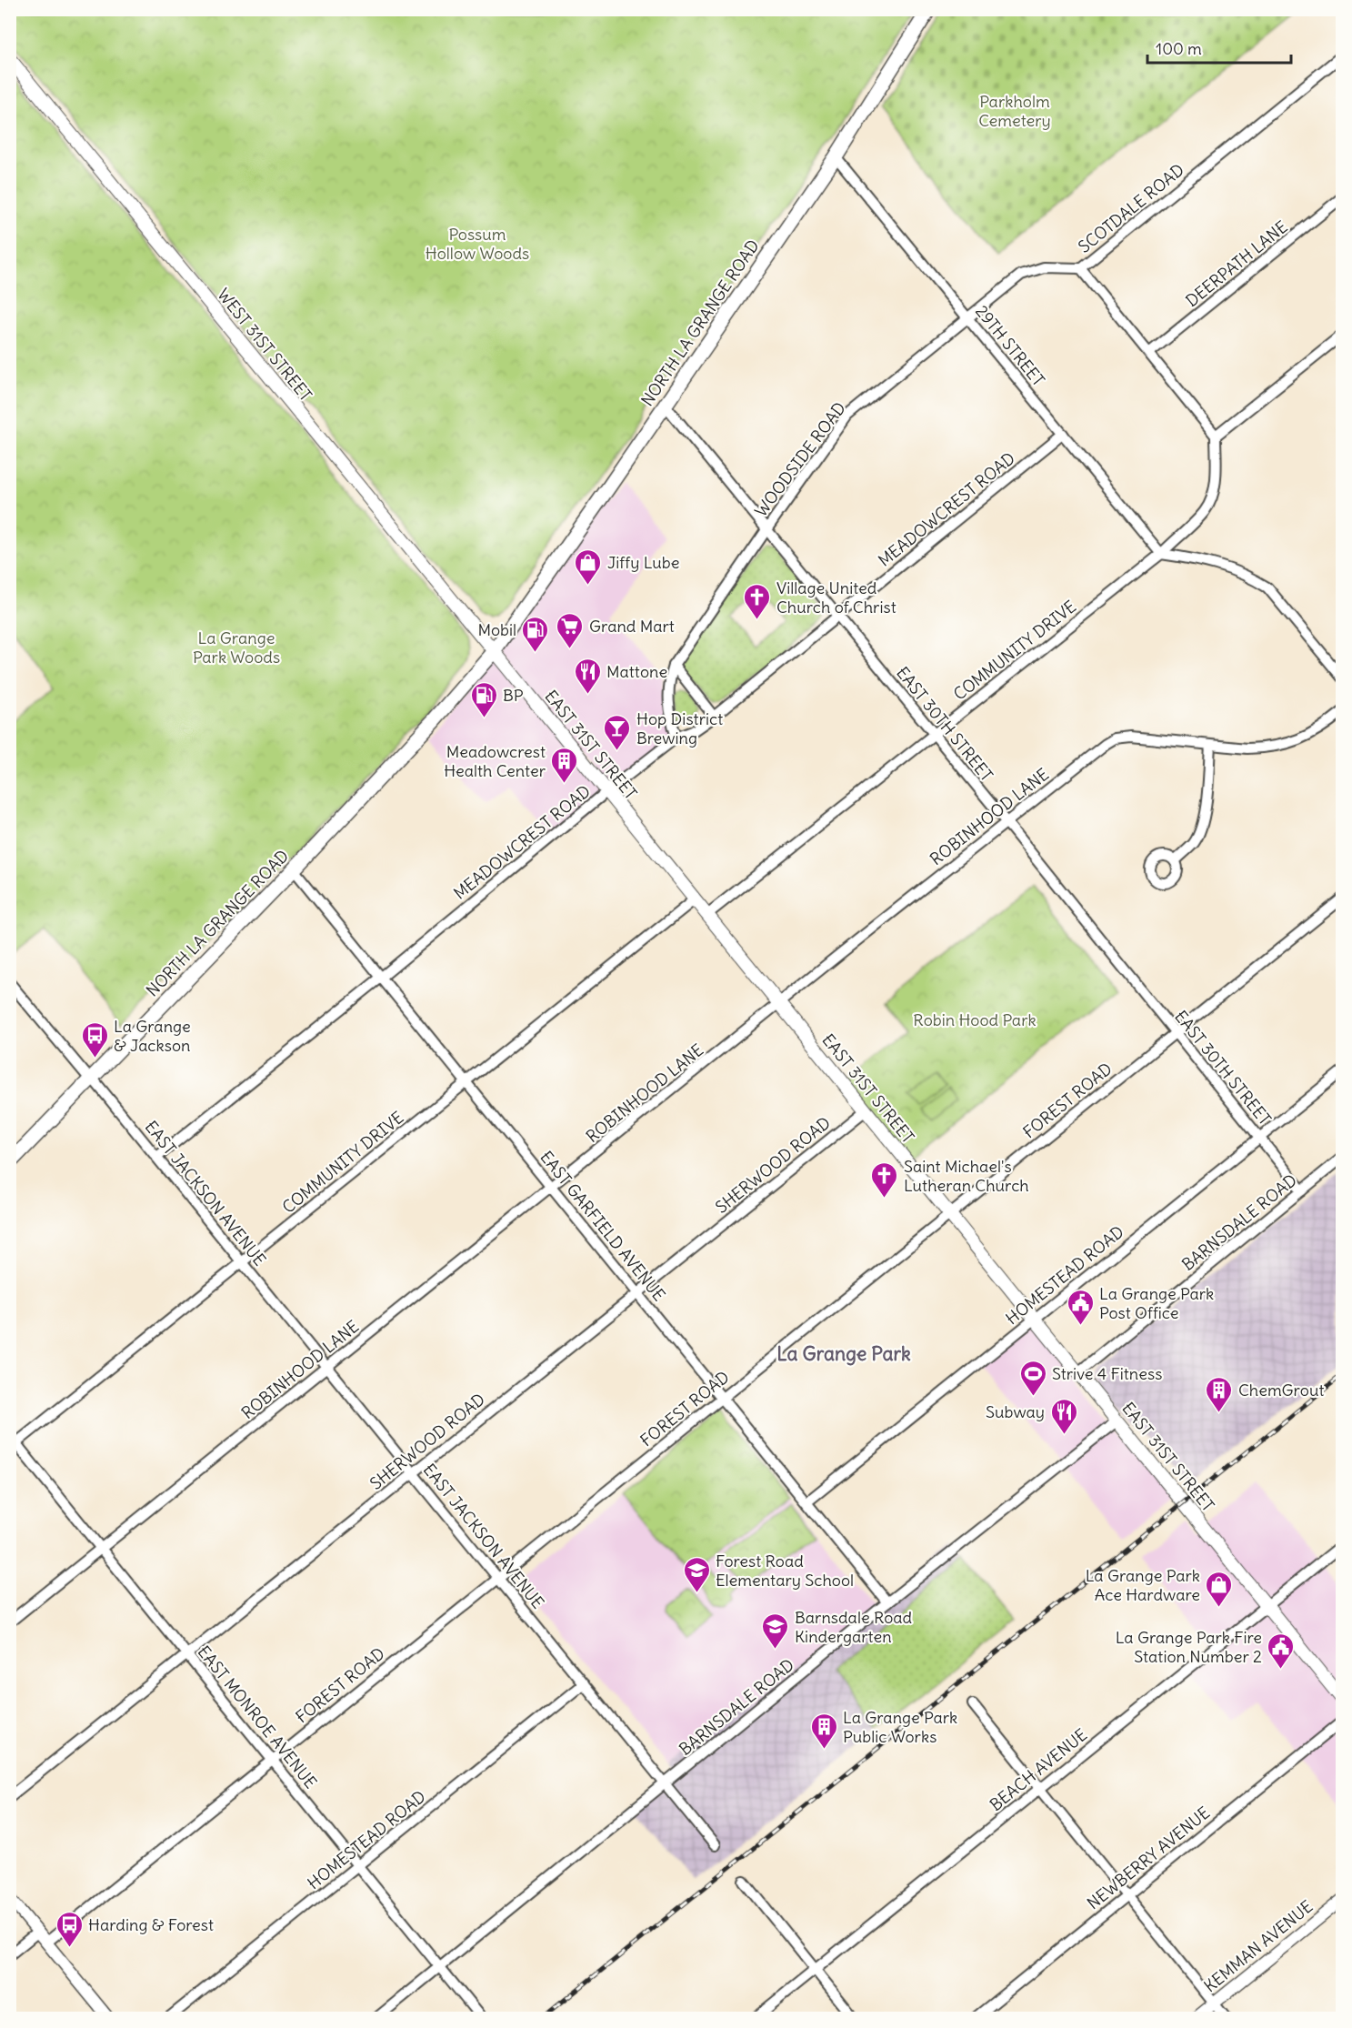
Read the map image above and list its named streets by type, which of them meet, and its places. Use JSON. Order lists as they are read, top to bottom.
{
  "streets": {
    "main road": ["NORTH LA GRANGE ROAD", "WEST 31ST STREET", "EAST 31ST STREET"],
    "street": [
      "SCOTDALE ROAD",
      "DEERPATH LANE",
      "29TH STREET",
      "WOODSIDE ROAD",
      "MEADOWCREST ROAD",
      "COMMUNITY DRIVE",
      "EAST 30TH STREET",
      "ROBINHOOD LANE",
      "FOREST ROAD",
      "SHERWOOD ROAD",
      "EAST JACKSON AVENUE",
      "BARNSDALE ROAD",
      "EAST GARFIELD AVENUE",
      "HOMESTEAD ROAD",
      "EAST MONROE AVENUE",
      "BEACH AVENUE",
      "NEWBERRY AVENUE",
      "KEMMAN AVENUE"
    ]
  },
  "crossings": [
    ["SCOTDALE ROAD", "DEERPATH LANE"],
    ["SCOTDALE ROAD", "WOODSIDE ROAD"],
    ["SCOTDALE ROAD", "COMMUNITY DRIVE"],
    ["NORTH LA GRANGE ROAD", "WEST 31ST STREET"],
    ["NORTH LA GRANGE ROAD", "29TH STREET"],
    ["NORTH LA GRANGE ROAD", "EAST 30TH STREET"],
    ["NORTH LA GRANGE ROAD", "EAST 31ST STREET"],
    ["NORTH LA GRANGE ROAD", "EAST JACKSON AVENUE"],
    ["NORTH LA GRANGE ROAD", "EAST GARFIELD AVENUE"],
    ["WEST 31ST STREET", "EAST 31ST STREET"],
    ["29TH STREET", "WOODSIDE ROAD"],
    ["29TH STREET", "MEADOWCREST ROAD"],
    ["29TH STREET", "COMMUNITY DRIVE"],
    ["WOODSIDE ROAD", "MEADOWCREST ROAD"],
    ["WOODSIDE ROAD", "EAST 30TH STREET"],
    ["MEADOWCREST ROAD", "EAST 30TH STREET"],
    ["MEADOWCREST ROAD", "EAST 31ST STREET"],
    ["MEADOWCREST ROAD", "EAST JACKSON AVENUE"],
    ["MEADOWCREST ROAD", "EAST GARFIELD AVENUE"],
    ["COMMUNITY DRIVE", "EAST 30TH STREET"],
    ["COMMUNITY DRIVE", "EAST 31ST STREET"],
    ["COMMUNITY DRIVE", "EAST JACKSON AVENUE"],
    ["COMMUNITY DRIVE", "EAST GARFIELD AVENUE"],
    ["COMMUNITY DRIVE", "EAST MONROE AVENUE"],
    ["EAST 30TH STREET", "ROBINHOOD LANE"],
    ["EAST 30TH STREET", "FOREST ROAD"],
    ["EAST 30TH STREET", "BARNSDALE ROAD"],
    ["EAST 30TH STREET", "HOMESTEAD ROAD"],
    ["EAST 31ST STREET", "ROBINHOOD LANE"],
    ["EAST 31ST STREET", "FOREST ROAD"],
    ["EAST 31ST STREET", "SHERWOOD ROAD"],
    ["EAST 31ST STREET", "BARNSDALE ROAD"],
    ["EAST 31ST STREET", "HOMESTEAD ROAD"],
    ["EAST 31ST STREET", "BEACH AVENUE"],
    ["ROBINHOOD LANE", "EAST JACKSON AVENUE"],
    ["ROBINHOOD LANE", "EAST GARFIELD AVENUE"],
    ["ROBINHOOD LANE", "EAST MONROE AVENUE"],
    ["FOREST ROAD", "EAST JACKSON AVENUE"],
    ["FOREST ROAD", "EAST GARFIELD AVENUE"],
    ["FOREST ROAD", "EAST MONROE AVENUE"],
    ["SHERWOOD ROAD", "EAST JACKSON AVENUE"],
    ["SHERWOOD ROAD", "EAST GARFIELD AVENUE"],
    ["SHERWOOD ROAD", "EAST MONROE AVENUE"],
    ["EAST JACKSON AVENUE", "BARNSDALE ROAD"],
    ["EAST JACKSON AVENUE", "HOMESTEAD ROAD"],
    ["BARNSDALE ROAD", "EAST GARFIELD AVENUE"],
    ["BARNSDALE ROAD", "EAST MONROE AVENUE"],
    ["EAST GARFIELD AVENUE", "HOMESTEAD ROAD"],
    ["HOMESTEAD ROAD", "EAST MONROE AVENUE"]
  ],
  "districts": ["La Grange Park"],
  "parks": [
    "Parkholm Cemetery",
    "Possum Hollow Woods",
    "La Grange Park Woods",
    "Robin Hood Park"
  ],
  "places": {
    "shop": ["Jiffy Lube", "La Grange Park Ace Hardware"],
    "church": ["Village United Church of Christ", "Saint Michael's Lutheran Church"],
    "supermarket": ["Grand Mart"],
    "fuel station": ["Mobil", "BP"],
    "restaurant": ["Mattone", "Subway"],
    "bar": ["Hop District Brewing"],
    "building": ["Meadowcrest Health Center", "ChemGrout", "La Grange Park Public Works"],
    "bus stop": ["La Grange & Jackson", "Harding & Forest"],
    "public building": ["La Grange Park Post Office", "La Grange Park Fire Station Number 2"],
    "sports": ["Strive 4 Fitness"],
    "school or university": ["Forest Road Elementary School", "Barnsdale Road Kindergarten"]
  },
  "scale_bar": "100 m"
}
